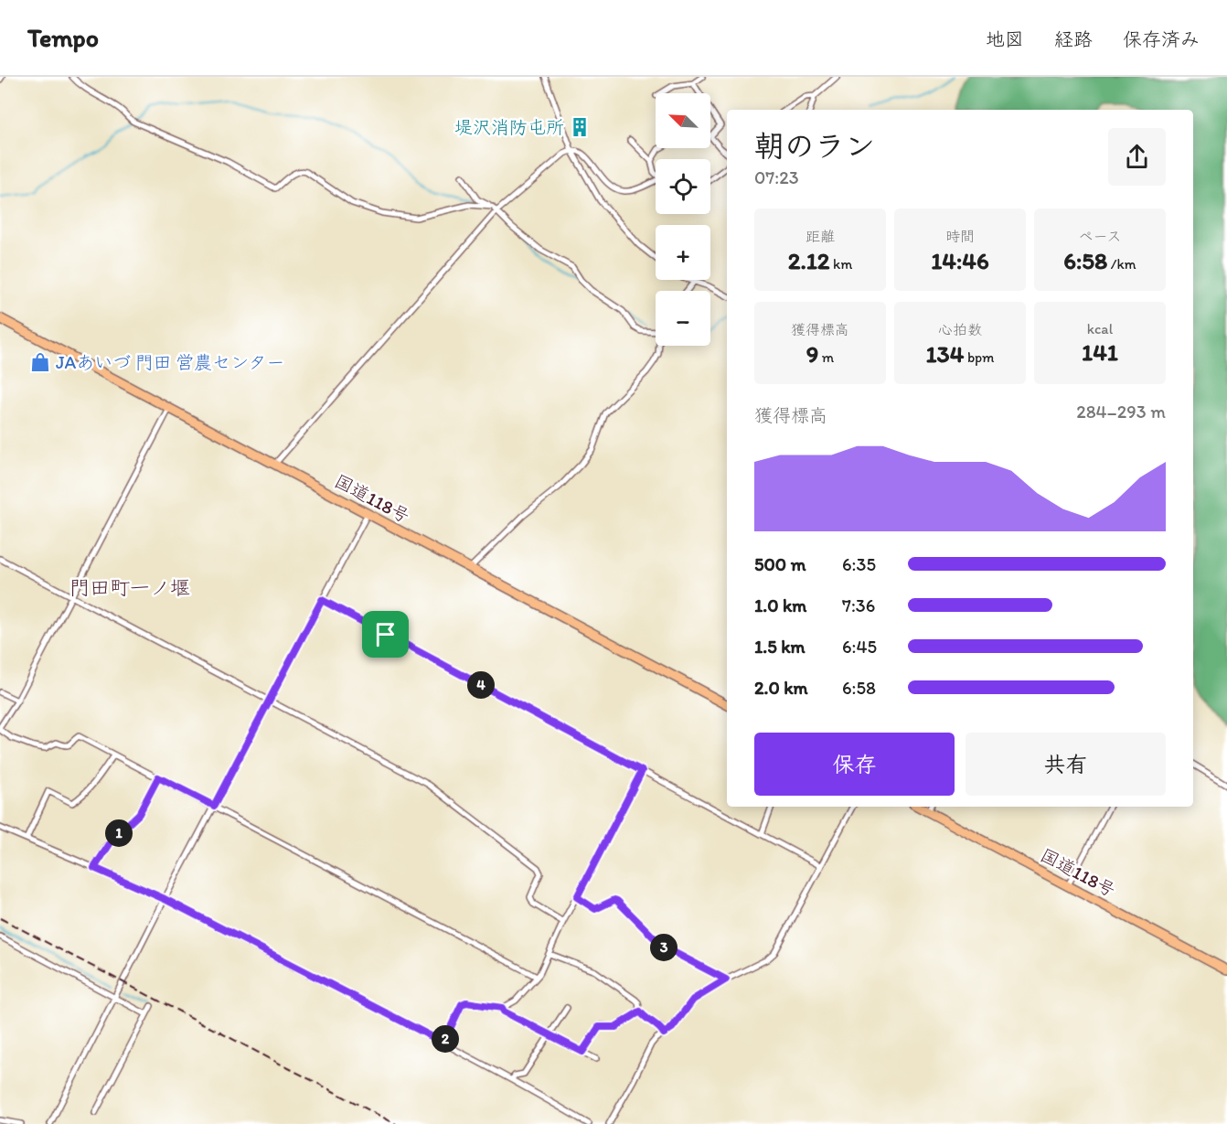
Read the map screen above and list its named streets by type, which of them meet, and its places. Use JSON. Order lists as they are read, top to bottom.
{
  "streets": {
    "highway": ["国道118号"]
  },
  "districts": ["門田町一ノ堰"],
  "places": {
    "building": ["堤沢消防屯所"],
    "shop": ["JAあいづ 門田 営農センター"]
  },
  "north": "top left",
  "page": {
    "header": "Tempo",
    "nav": ["地図", "経路", "保存済み"],
    "map_buttons": ["+", "−"],
    "heading": ["朝のラン", "07:23"],
    "stats": [
      ["距離", "2.12 km"],
      ["時間", "14:46"],
      ["ペース", "6:58 /km"],
      ["獲得標高", "9 m"],
      ["心拍数", "134 bpm"],
      ["kcal", "141"]
    ],
    "chart": ["獲得標高", "284–293 m"],
    "list": [
      {
        "name": "500 m",
        "note": "6:35"
      },
      {
        "name": "1.0 km",
        "note": "7:36"
      },
      {
        "name": "1.5 km",
        "note": "6:45"
      },
      {
        "name": "2.0 km",
        "note": "6:58"
      }
    ],
    "pins": [
      "4",
      "1",
      "3",
      "2"
    ],
    "buttons": ["保存", "共有"]
  }
}
